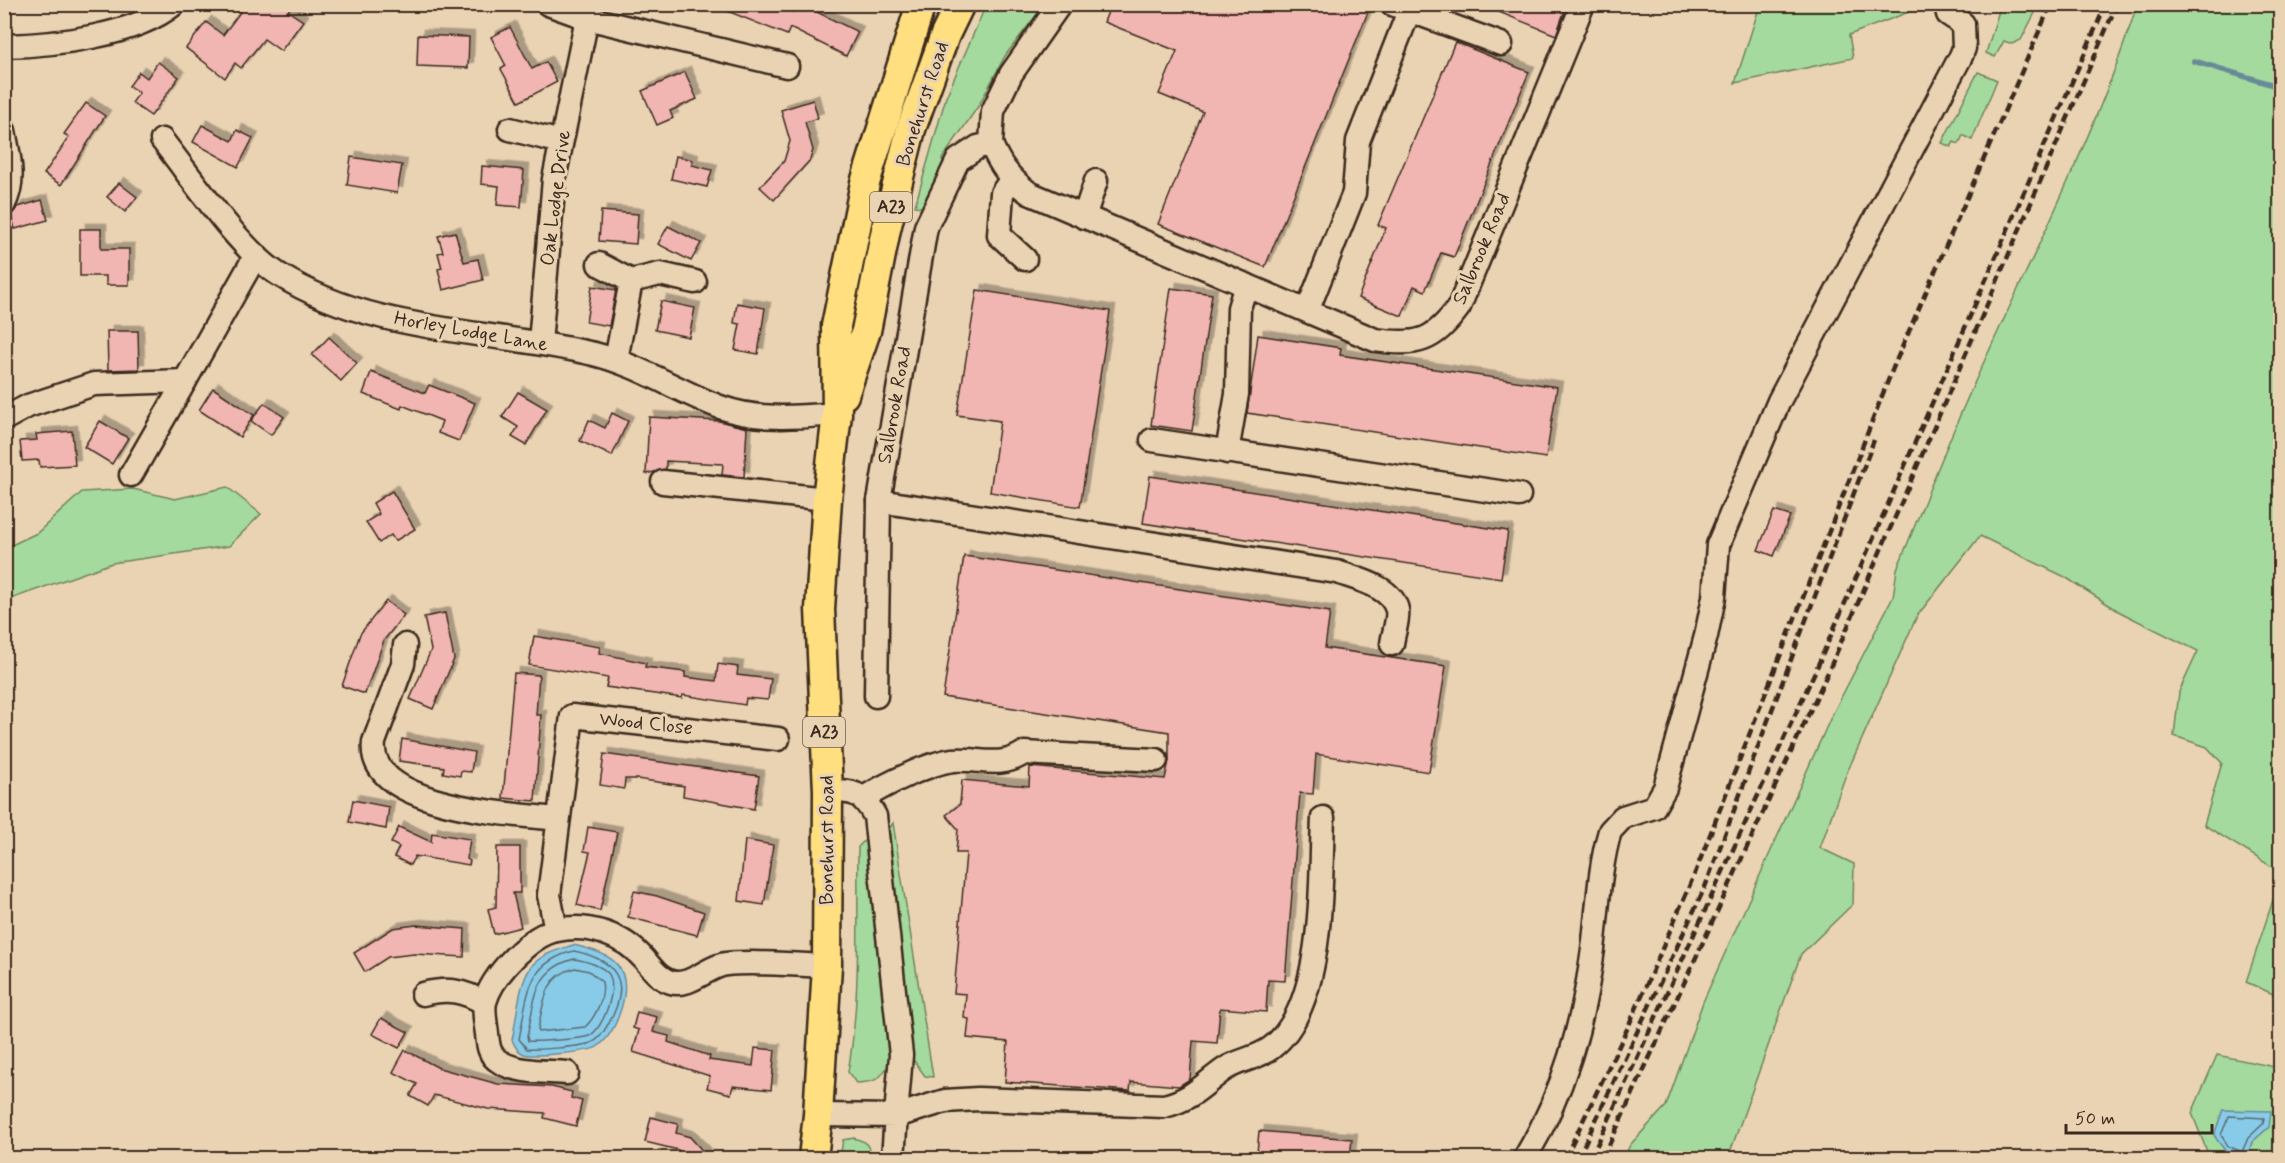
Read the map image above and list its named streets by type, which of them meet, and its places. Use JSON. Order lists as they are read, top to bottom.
{
  "streets": {
    "main road": ["Bonehurst Road", "A23"],
    "street": [
      "Oak Lodge Drive",
      "Salbrook Road",
      "Horley Lodge Lane",
      "Wood Close"
    ]
  },
  "crossings": [
    ["Bonehurst Road", "Horley Lodge Lane"],
    ["Oak Lodge Drive", "Horley Lodge Lane"]
  ],
  "scale_bar": "50 m"
}
